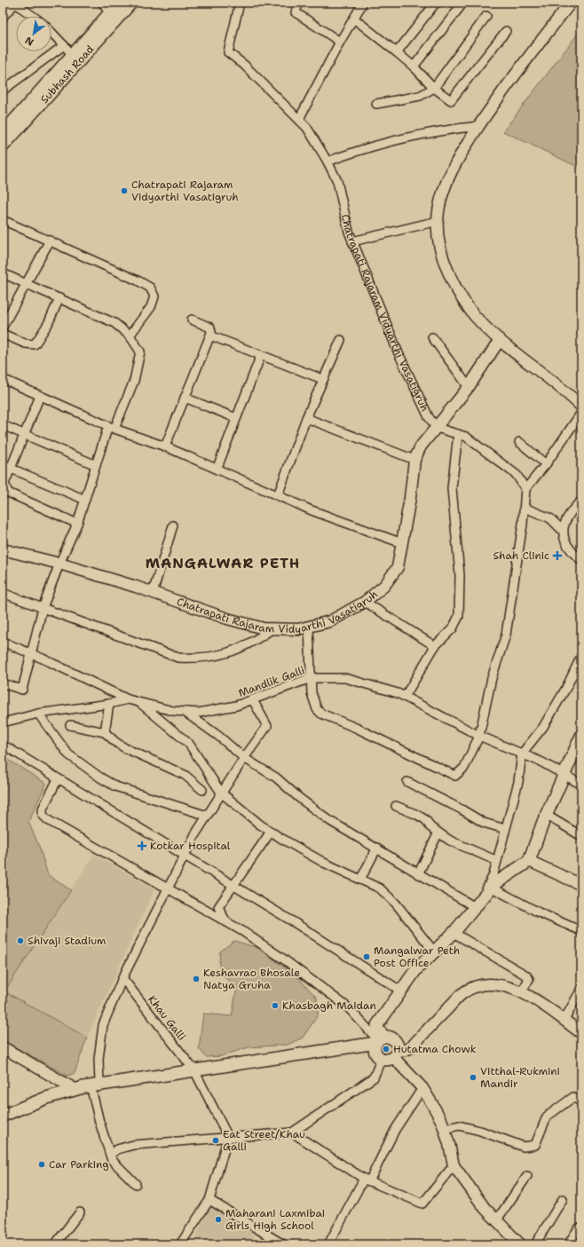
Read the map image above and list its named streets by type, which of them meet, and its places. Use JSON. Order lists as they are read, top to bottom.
{
  "streets": {
    "main road": ["Subhash Road"],
    "street": ["Chatrapati Rajaram Vidyarthi Vasatigruh", "Mandlik Galli", "Khau Galli"]
  },
  "districts": ["MANGALWAR PETH"],
  "places": {
    "other": [
      "Chatrapati Rajaram Vidyarthi Vasatigruh",
      "Shivaji Stadium",
      "Mangalwar Peth Post Office",
      "Keshavrao Bhosale Natya Gruha",
      "Khasbagh Maidan",
      "Hutatma Chowk",
      "Vitthal-Rukmini Mandir",
      "Eat Street/Khau Galli",
      "Car Parking",
      "Maharani Laxmibai Girls High School"
    ],
    "health": ["Shah Clinic", "Kotkar Hospital"]
  },
  "north": "bottom left"
}
